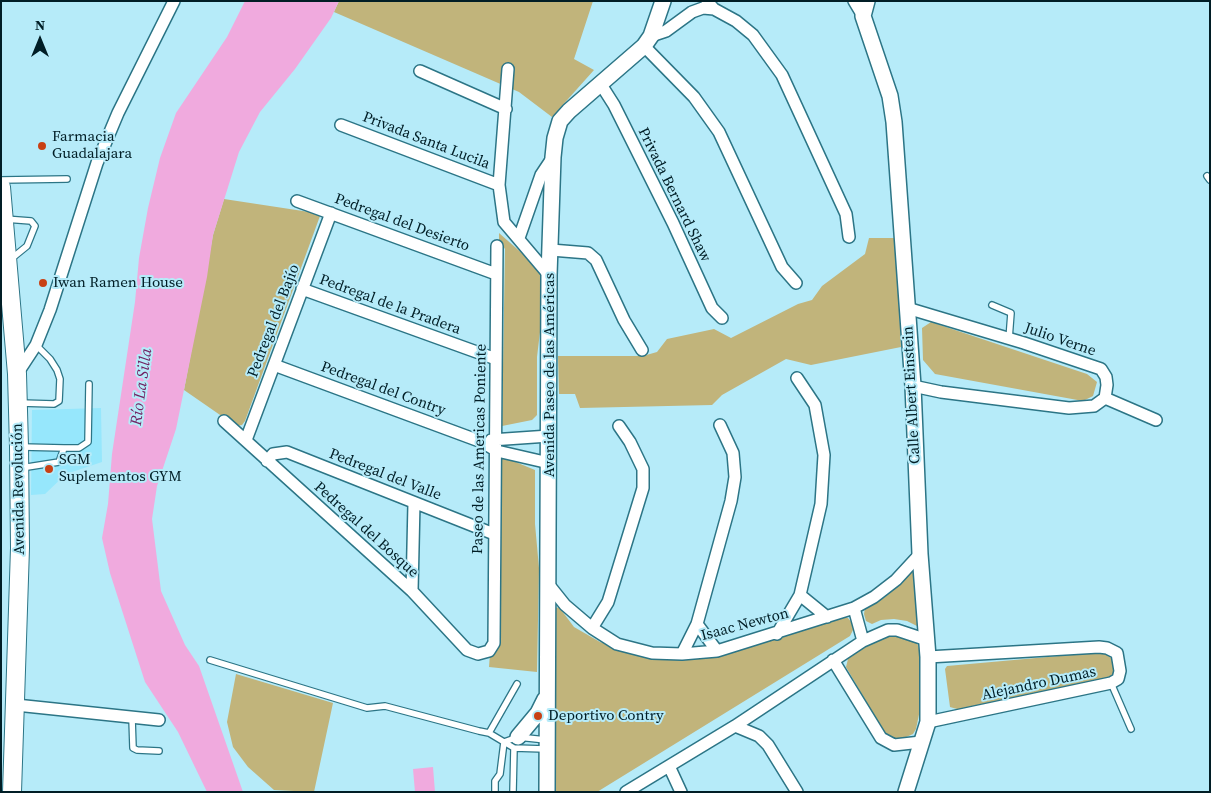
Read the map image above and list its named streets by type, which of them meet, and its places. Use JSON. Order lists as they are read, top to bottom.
{
  "streets": {
    "main road": ["Avenida Revolución"],
    "street": [
      "Privada Santa Lucila",
      "Privada Bernard Shaw",
      "Pedregal del Desierto",
      "Pedregal de la Pradera",
      "Pedregal del Bajío",
      "Julio Verne",
      "Avenida Paseo de las Américas",
      "Pedregal del Contry",
      "Calle Albert Einstein",
      "Paseo de las Americas Poniente",
      "Pedregal del Valle",
      "Pedregal del Bosque",
      "Isaac Newton",
      "Alejandro Dumas"
    ]
  },
  "crossings": [
    ["Privada Bernard Shaw", "Avenida Paseo de las Américas"],
    ["Pedregal del Desierto", "Pedregal del Bajío"],
    ["Pedregal del Desierto", "Paseo de las Americas Poniente"],
    ["Pedregal de la Pradera", "Pedregal del Bajío"],
    ["Pedregal de la Pradera", "Paseo de las Americas Poniente"],
    ["Pedregal del Bajío", "Pedregal del Contry"],
    ["Pedregal del Bajío", "Pedregal del Bosque"],
    ["Julio Verne", "Calle Albert Einstein"],
    ["Avenida Paseo de las Américas", "Pedregal del Contry"],
    ["Avenida Paseo de las Américas", "Isaac Newton"],
    ["Pedregal del Contry", "Paseo de las Americas Poniente"],
    ["Calle Albert Einstein", "Isaac Newton"],
    ["Calle Albert Einstein", "Alejandro Dumas"],
    ["Paseo de las Americas Poniente", "Pedregal del Valle"],
    ["Paseo de las Americas Poniente", "Pedregal del Bosque"],
    ["Pedregal del Valle", "Pedregal del Bosque"]
  ],
  "water": ["Río La Silla"],
  "places": [
    "Farmacia Guadalajara",
    "Iwan Ramen House",
    "SGM Suplementos GYM",
    "Deportivo Contry"
  ],
  "north": "top"
}
